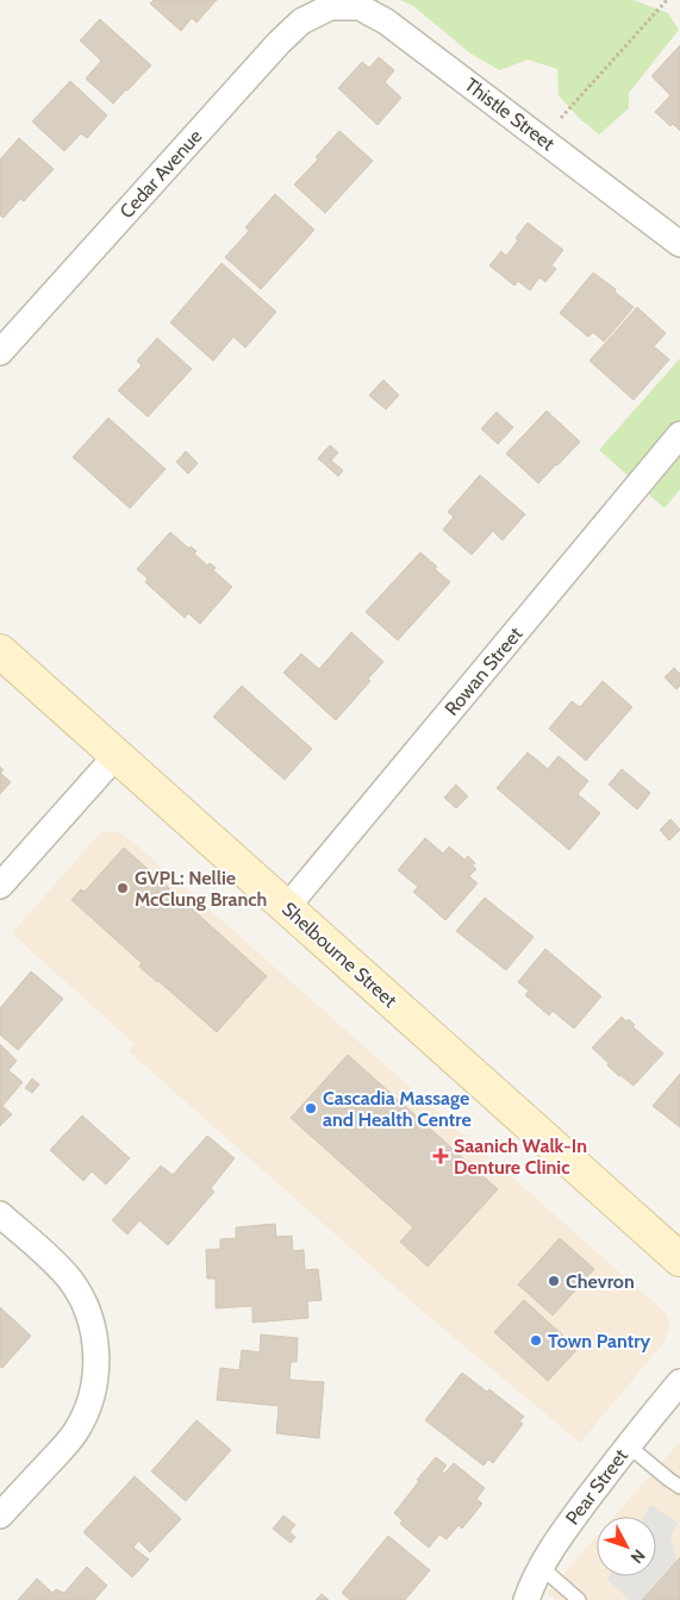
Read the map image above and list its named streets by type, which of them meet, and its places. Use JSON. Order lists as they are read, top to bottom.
{
  "streets": {
    "main road": ["Shelbourne Street"],
    "street": [
      "Thistle Street",
      "Cedar Avenue",
      "Rowan Street",
      "Pear Street"
    ]
  },
  "crossings": [
    ["Thistle Street", "Cedar Avenue"],
    ["Rowan Street", "Shelbourne Street"]
  ],
  "places": {
    "other": [
      "GVPL: Nellie McClung Branch",
      "Cascadia Massage and Health Centre",
      "Chevron",
      "Town Pantry"
    ],
    "health": ["Saanich Walk-In Denture Clinic"]
  },
  "north": "bottom right"
}
